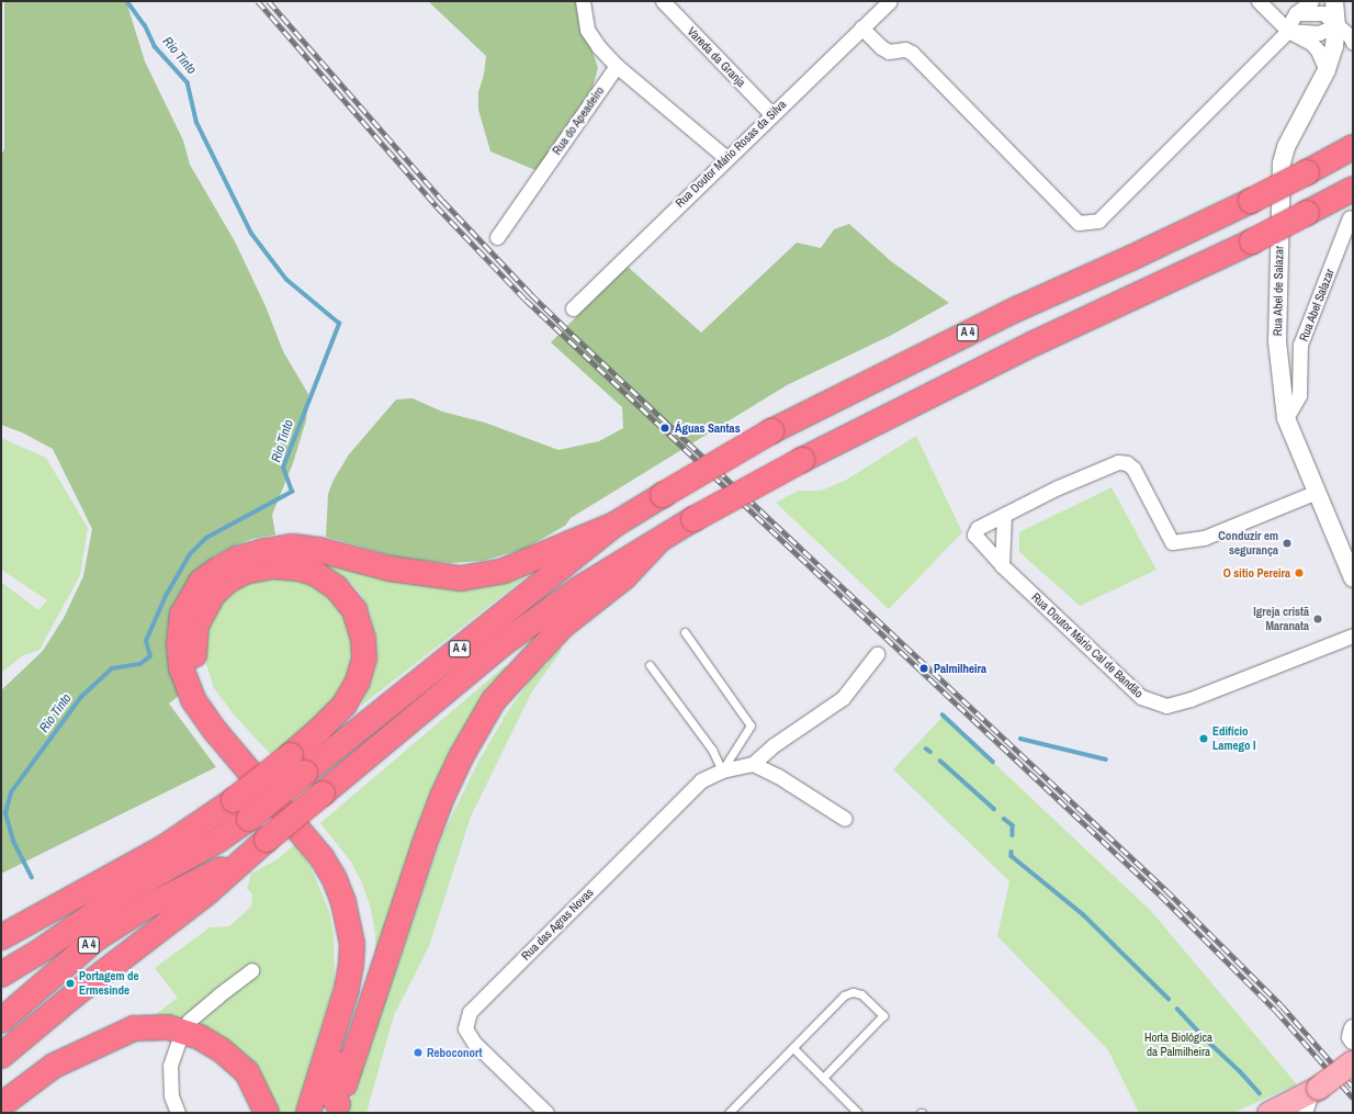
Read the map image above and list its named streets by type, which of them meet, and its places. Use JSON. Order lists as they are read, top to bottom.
{
  "streets": {
    "highway": ["A 4"],
    "street": [
      "Vareda da Granja",
      "Rua do Apeadeiro",
      "Rua Doutor Mário Rosas da Silva",
      "Rua Abel de Salazar",
      "Rua Abel Salazar",
      "Rua Doutor Mário Cal de Bandão",
      "Rua das Agras Novas"
    ]
  },
  "crossings": [
    ["Vareda da Granja", "Rua Doutor Mário Rosas da Silva"],
    ["Rua Abel de Salazar", "Rua Abel Salazar"],
    ["Rua Abel de Salazar", "Rua Doutor Mário Cal de Bandão"]
  ],
  "water": ["Rio Tinto"],
  "parks": ["Horta Biológica da Palmilheira"],
  "places": [
    "Águas Santas",
    "Conduzir em segurança",
    "O sitio Pereira",
    "Igreja cristã Maranata",
    "Palmilheira",
    "Edifício Lamego I",
    "Portagem de Ermesinde",
    "Reboconort"
  ]
}
